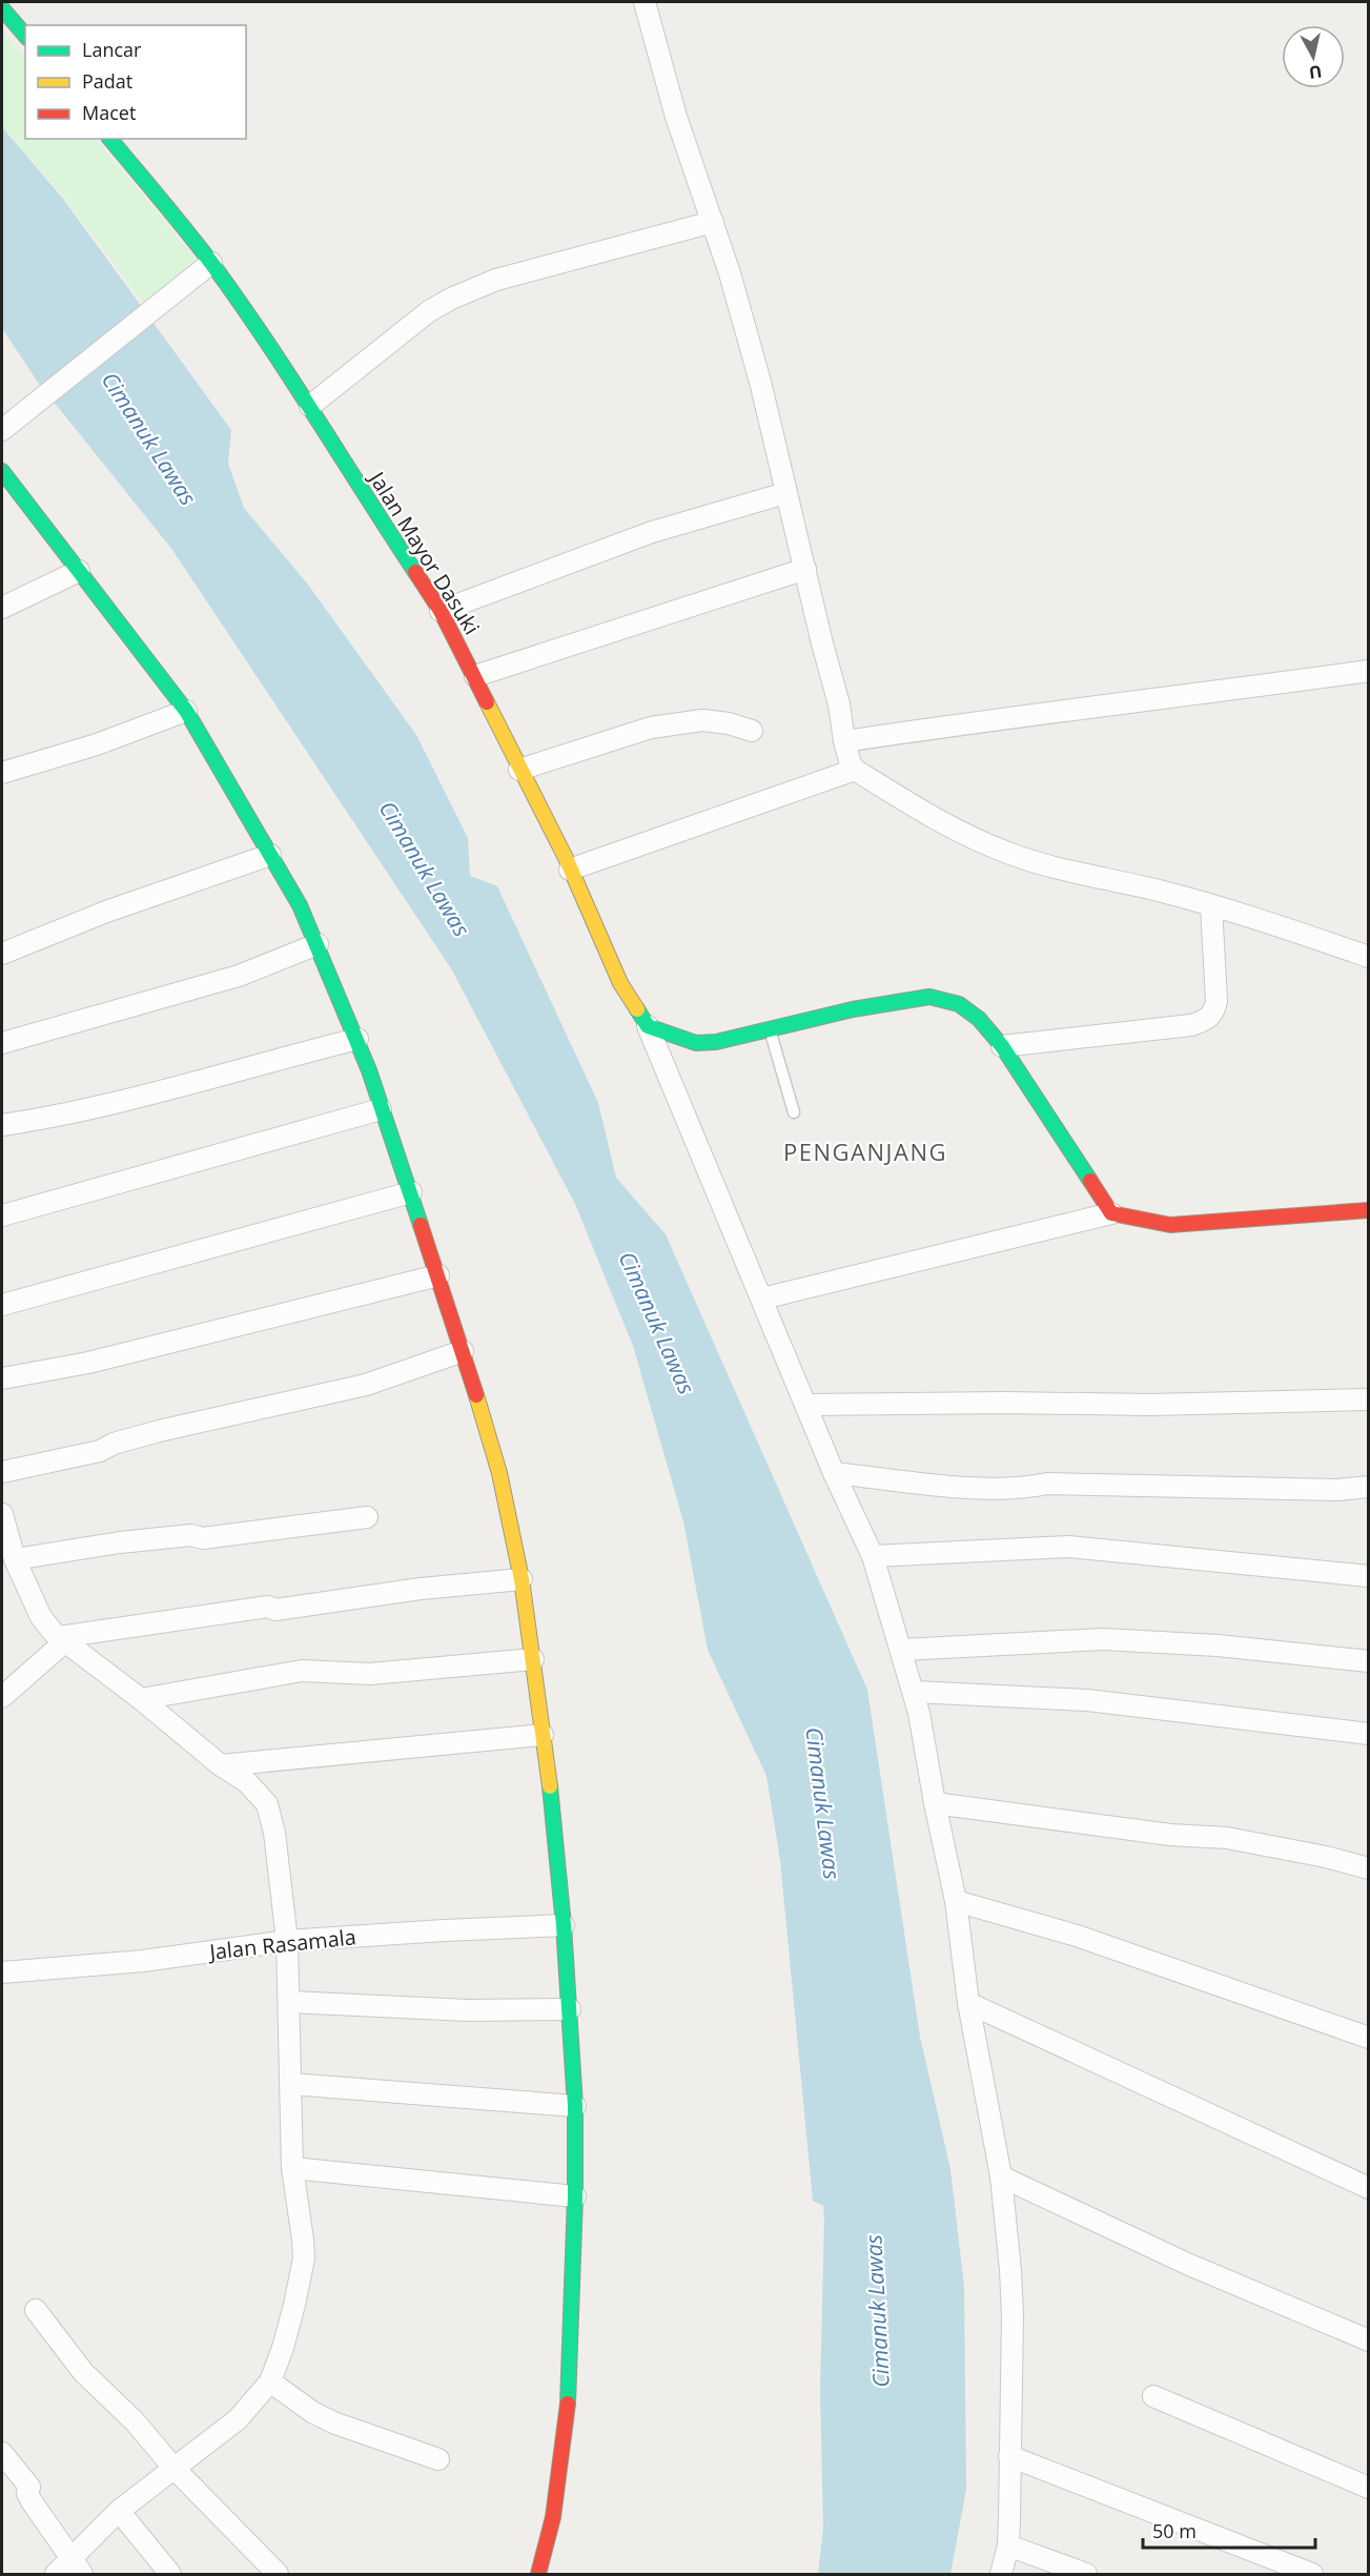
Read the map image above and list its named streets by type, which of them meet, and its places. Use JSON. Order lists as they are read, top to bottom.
{
  "streets": {
    "street": ["Jalan Mayor Dasuki", "Jalan Rasamala"]
  },
  "districts": ["PENGANJANG"],
  "water": ["Cimanuk Lawas"],
  "legend": ["Lancar", "Padat", "Macet"],
  "scale_bar": "50 m",
  "north": "bottom"
}
